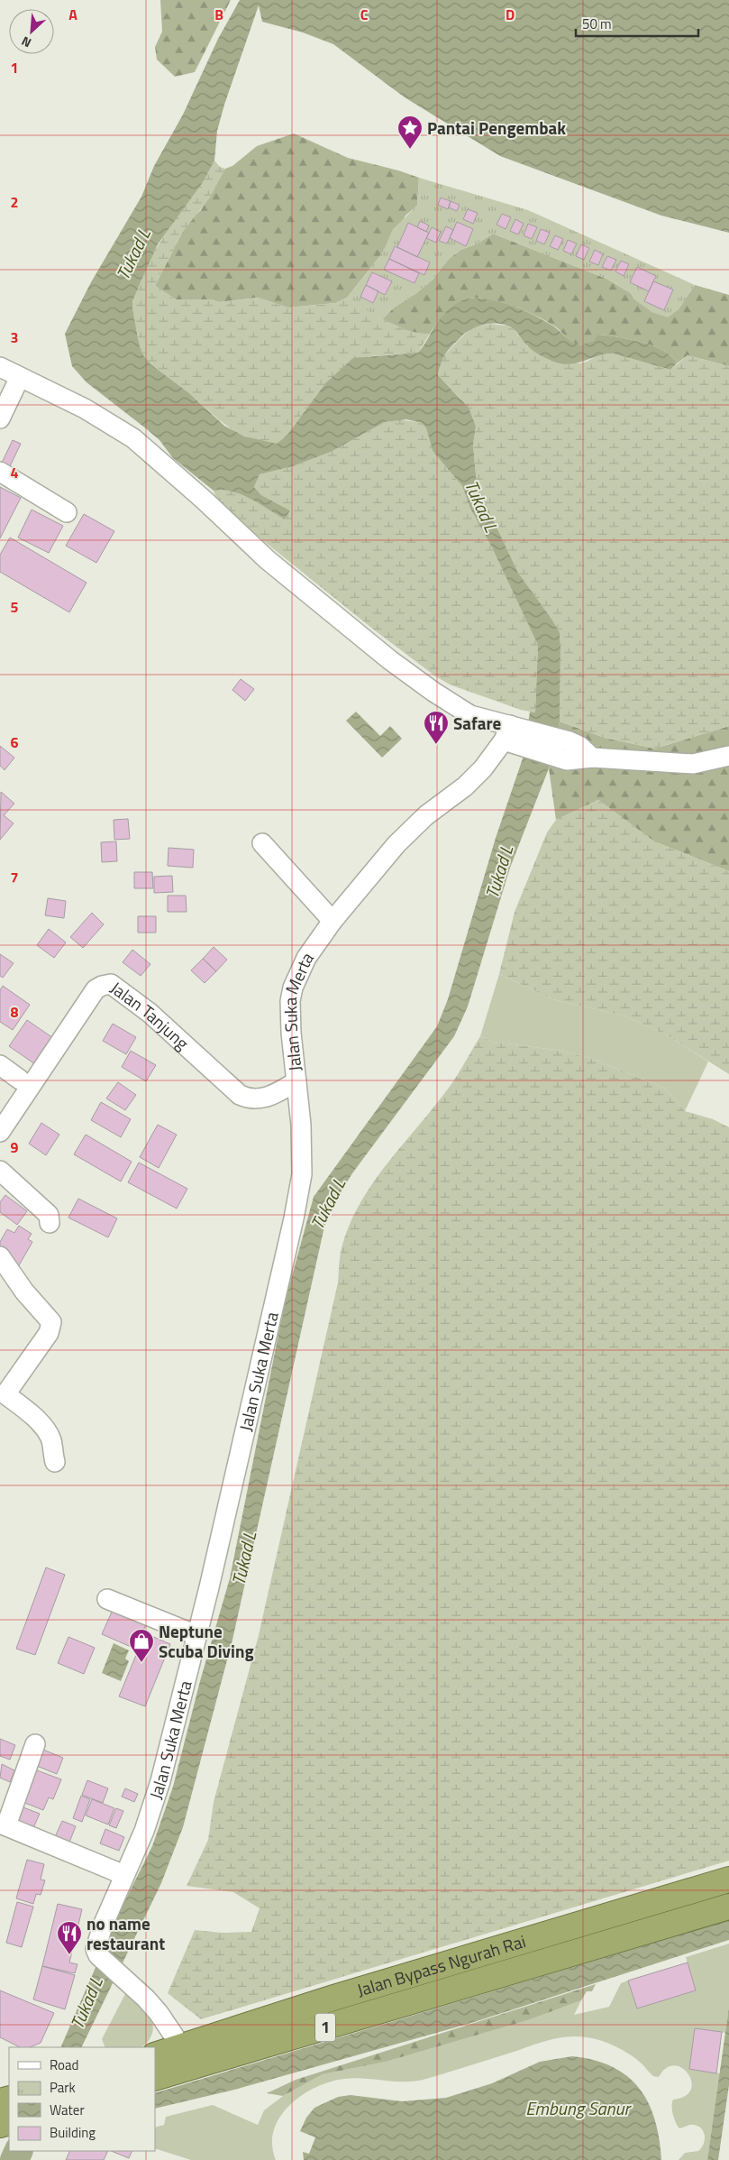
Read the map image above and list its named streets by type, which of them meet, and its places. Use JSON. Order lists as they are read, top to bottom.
{
  "streets": {
    "highway": ["Jalan Bypass Ngurah Rai", "1"],
    "street": ["Jalan Suka Merta", "Jalan Tanjung"]
  },
  "crossings": [
    ["Jalan Suka Merta", "Jalan Tanjung"],
    ["Jalan Suka Merta", "Jalan Bypass Ngurah Rai"]
  ],
  "water": ["Tukad L", "Embung Sanur"],
  "places": {
    "place": ["Pantai Pengembak"],
    "restaurant": ["Safare", "no name restaurant"],
    "shop": ["Neptune Scuba Diving"]
  },
  "legend": [
    "Road",
    "Park",
    "Water",
    "Building"
  ],
  "scale_bar": "50 m",
  "north": "bottom left",
  "grid": {
    "columns": [
      "A",
      "B",
      "C",
      "D"
    ],
    "rows": [
      "1",
      "2",
      "3",
      "4",
      "5",
      "6",
      "7",
      "8",
      "9"
    ]
  }
}
